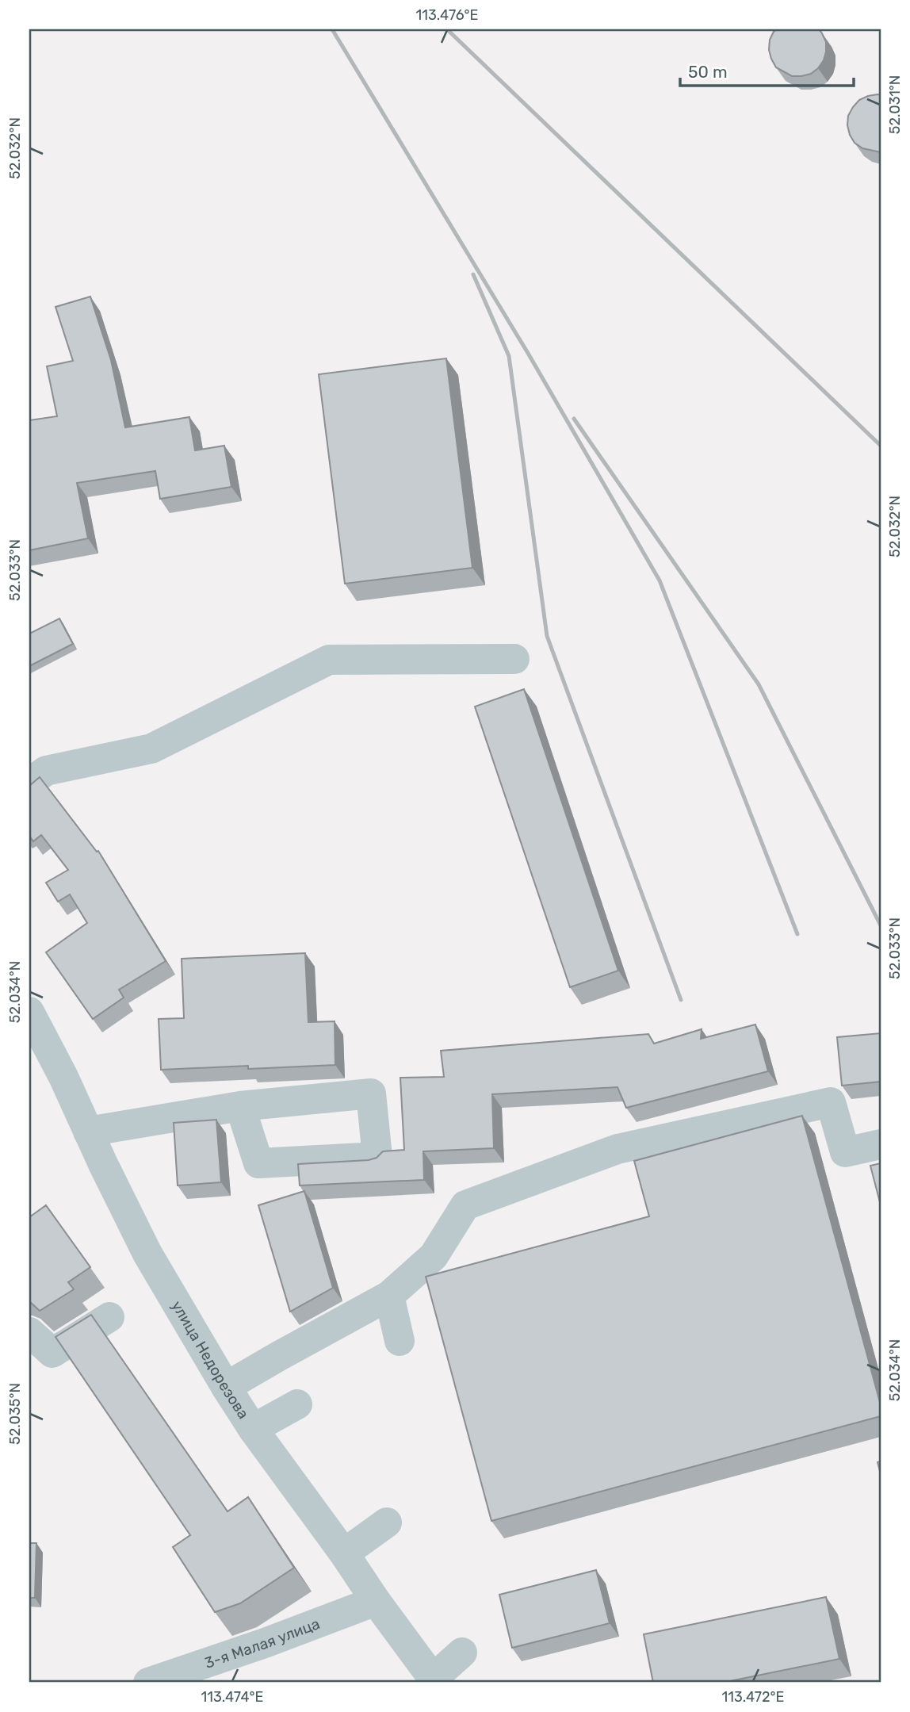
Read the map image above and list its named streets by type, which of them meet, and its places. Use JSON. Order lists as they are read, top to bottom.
{
  "streets": {
    "street": ["улица Недорезова", "3-я Малая улица"]
  },
  "crossings": [
    ["улица Недорезова", "3-я Малая улица"]
  ],
  "scale_bar": "50 m",
  "coordinates": [
    "113.476°E",
    "52.031°N",
    "52.032°N",
    "52.033°N",
    "52.034°N",
    "52.035°N",
    "113.474°E",
    "113.472°E"
  ]
}
